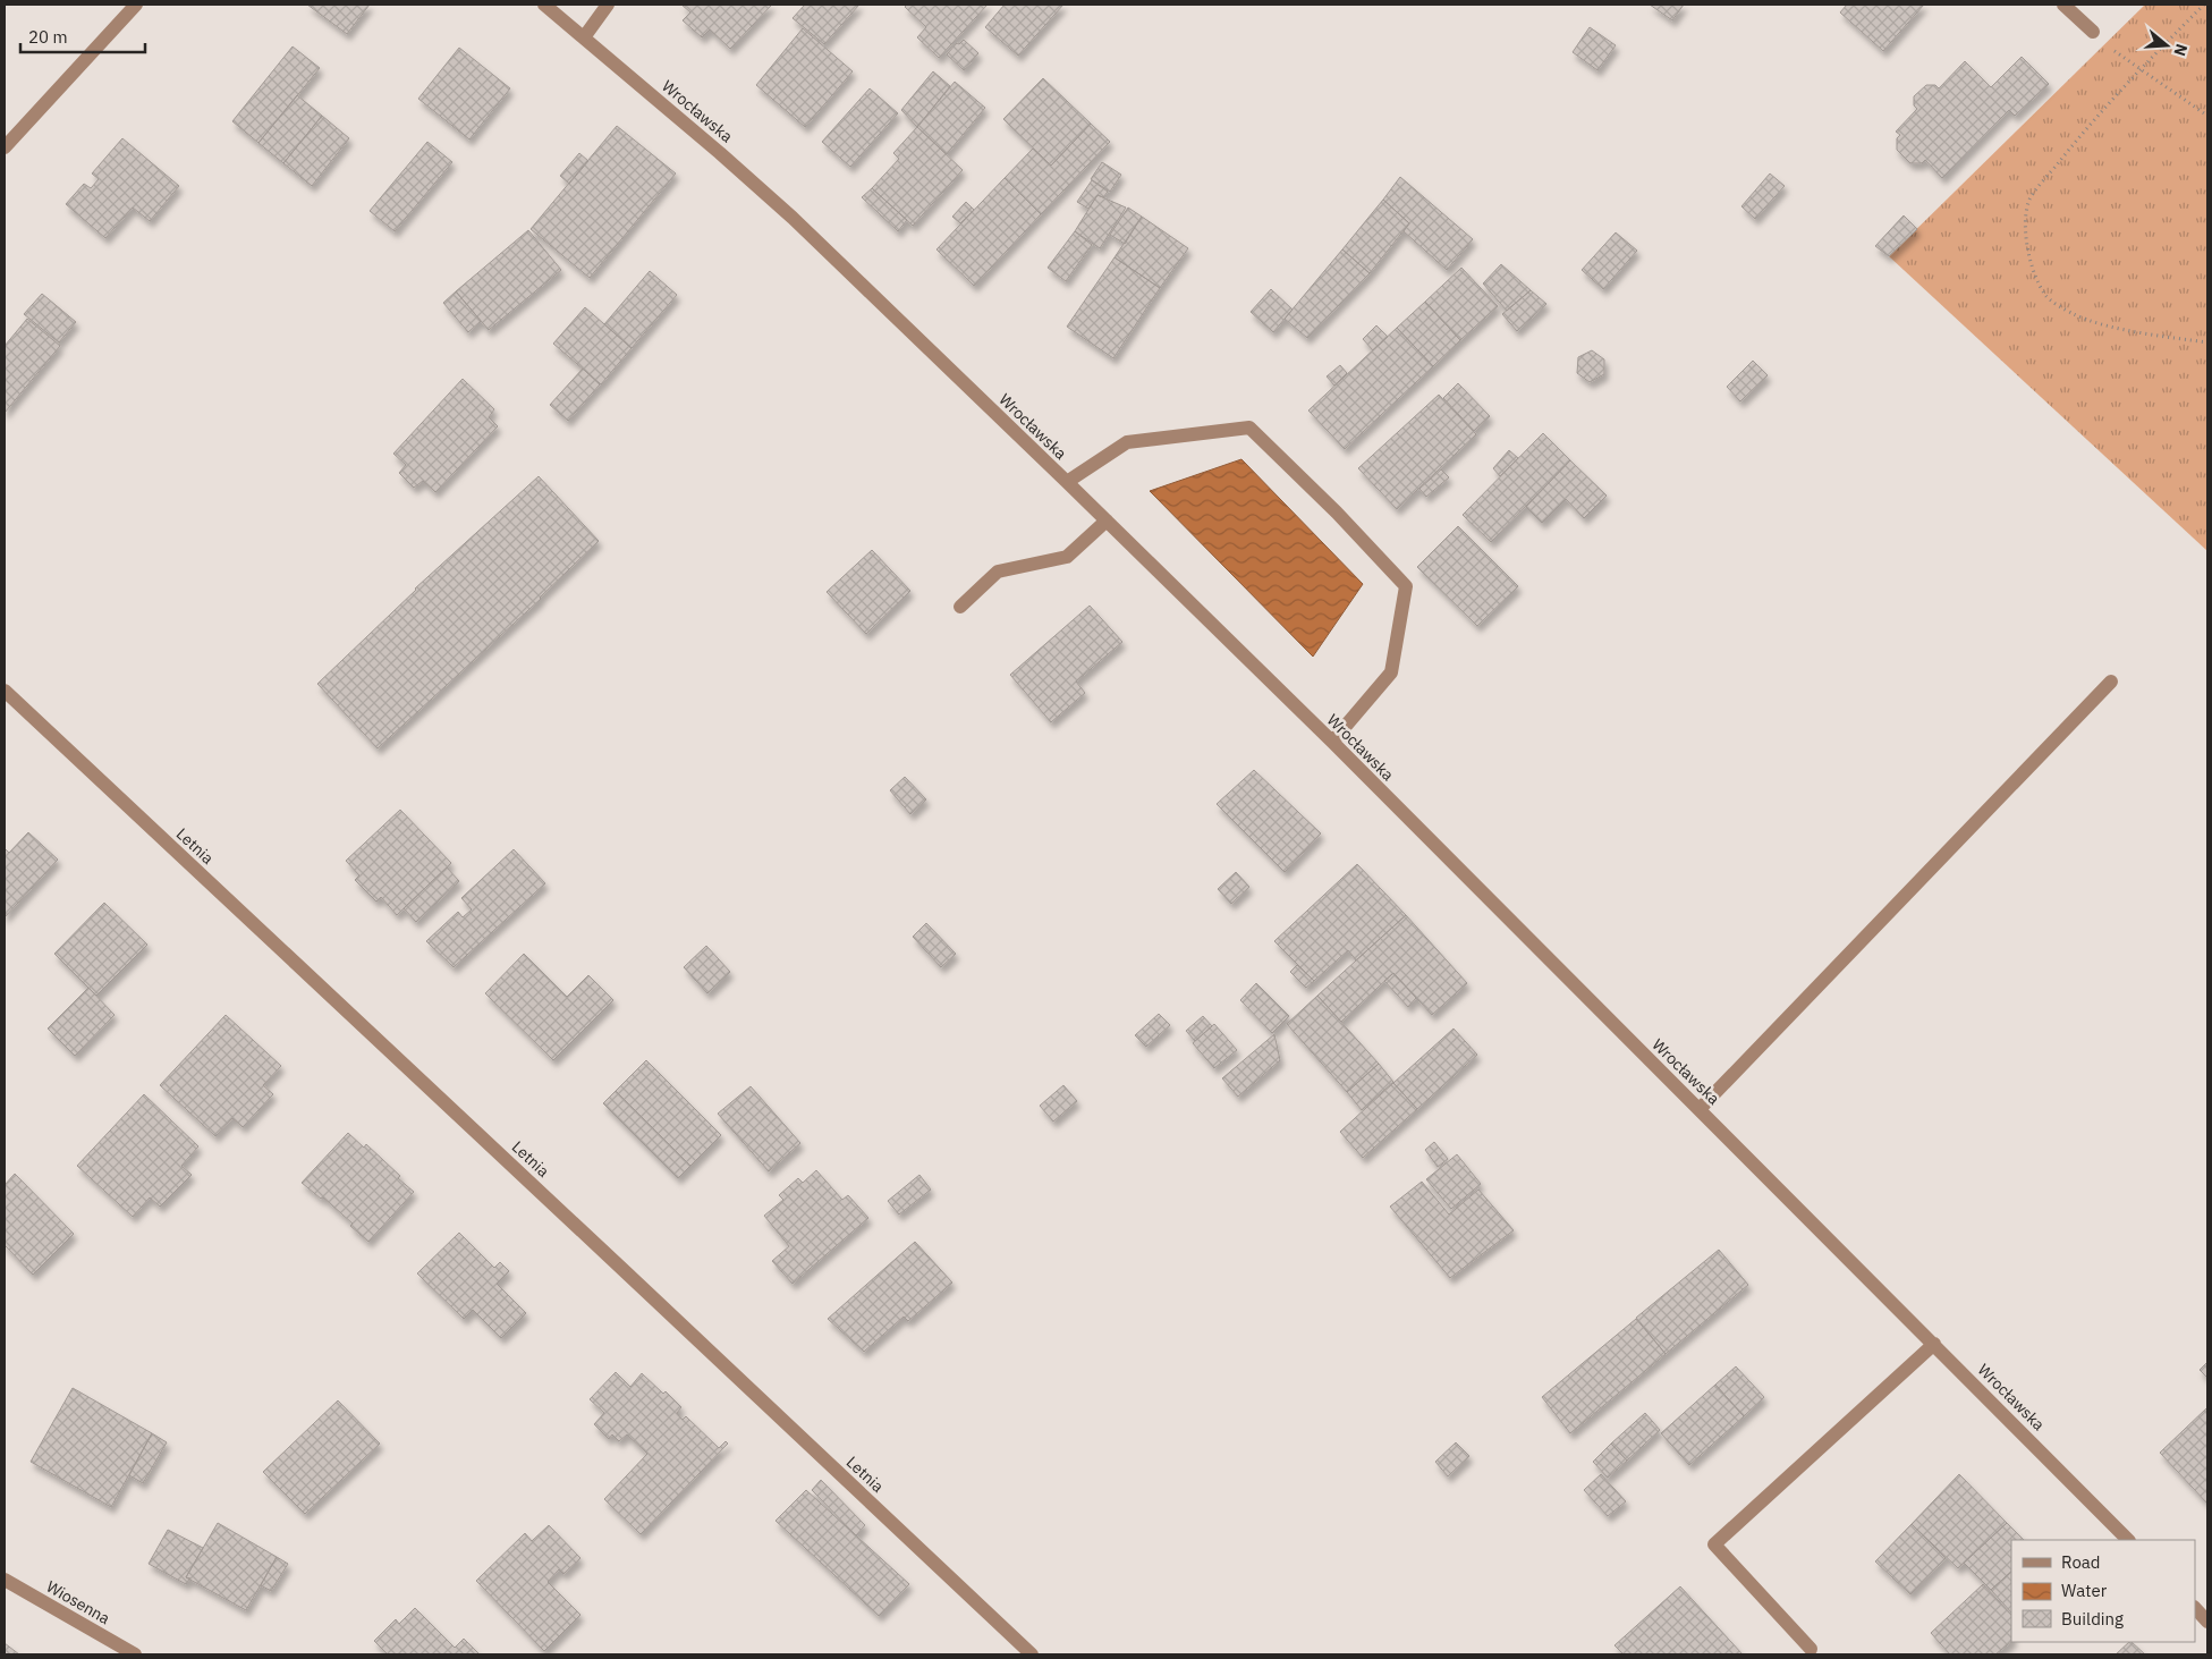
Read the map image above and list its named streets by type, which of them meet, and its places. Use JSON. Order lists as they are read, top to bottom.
{
  "streets": {
    "street": ["Wrocławska", "Letnia", "Wiosenna"]
  },
  "legend": ["Road", "Water", "Building"],
  "scale_bar": "20 m",
  "north": "right"
}
